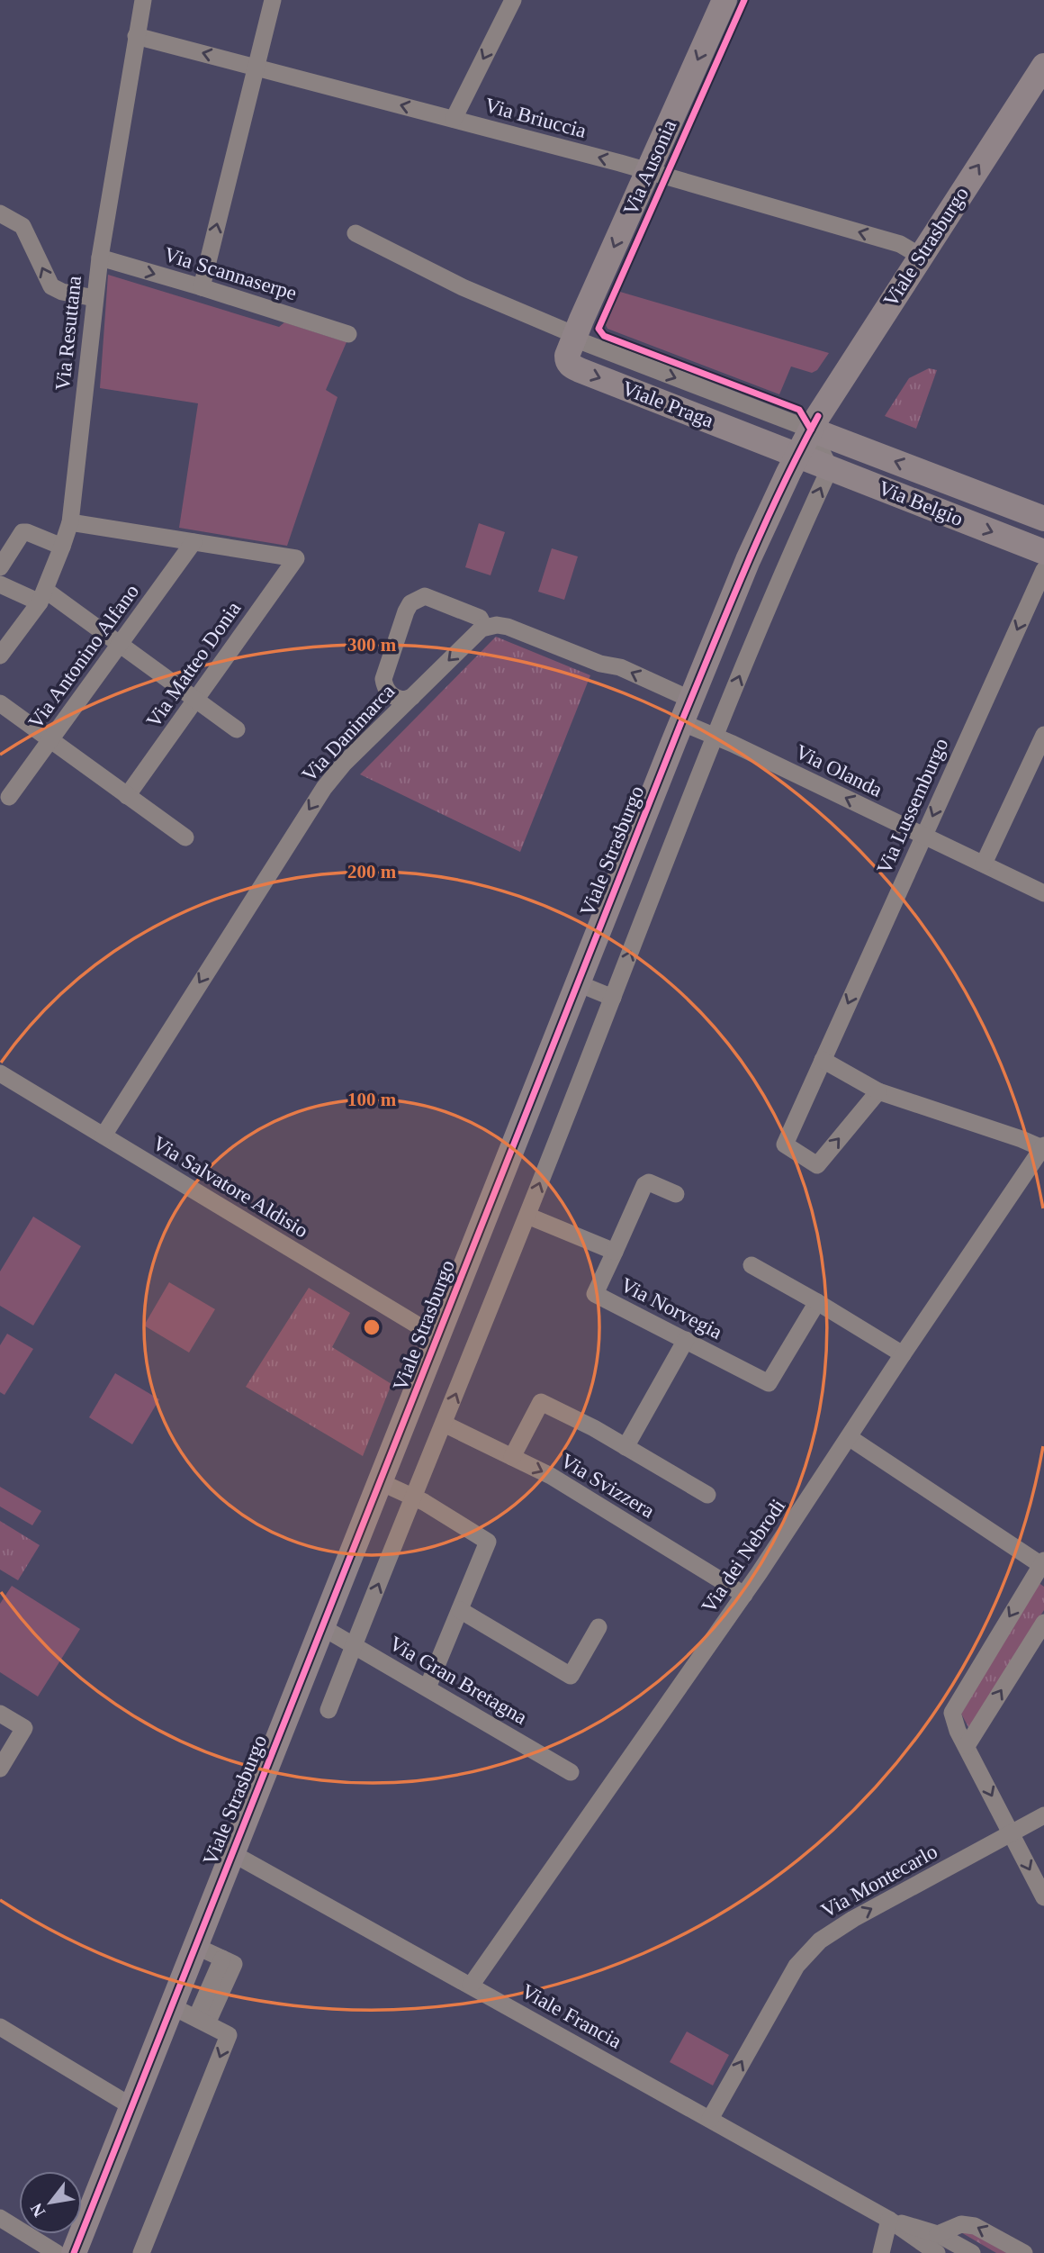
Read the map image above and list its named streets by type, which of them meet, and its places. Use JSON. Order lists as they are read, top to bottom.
{
  "streets": {
    "street": [
      "Via Briuccia",
      "Via Ausonia",
      "Viale Strasburgo",
      "Via Scannaserpe",
      "Via Resuttana",
      "Viale Praga",
      "Via Belgio",
      "Via Antonino Alfano",
      "Via Matteo Donia",
      "Via Danimarca",
      "Via Olanda",
      "Via Lussemburgo",
      "Via Salvatore Aldisio",
      "Via Norvegia",
      "Via Svizzera",
      "Via dei Nebrodi",
      "Via Gran Bretagna",
      "Via Montecarlo",
      "Viale Francia"
    ]
  },
  "crossings": [
    ["Via Briuccia", "Via Ausonia"],
    ["Via Briuccia", "Viale Strasburgo"],
    ["Via Briuccia", "Via Resuttana"],
    ["Via Ausonia", "Viale Praga"],
    ["Viale Strasburgo", "Viale Praga"],
    ["Viale Strasburgo", "Via Belgio"],
    ["Viale Strasburgo", "Via Olanda"],
    ["Viale Strasburgo", "Via Salvatore Aldisio"],
    ["Viale Strasburgo", "Via Gran Bretagna"],
    ["Viale Strasburgo", "Viale Francia"],
    ["Via Scannaserpe", "Via Resuttana"],
    ["Viale Praga", "Via Belgio"],
    ["Via Antonino Alfano", "Via Matteo Donia"],
    ["Via Danimarca", "Via Salvatore Aldisio"],
    ["Via Olanda", "Via Lussemburgo"],
    ["Via Svizzera", "Via dei Nebrodi"],
    ["Via dei Nebrodi", "Viale Francia"],
    ["Via Montecarlo", "Viale Francia"]
  ],
  "one_way": [
    "Via Briuccia",
    "Via Scannaserpe",
    "Viale Praga",
    "Via Danimarca",
    "Via Olanda",
    "Via Montecarlo"
  ],
  "north": "bottom left",
  "rings": ["300 m", "200 m", "100 m"]
}
